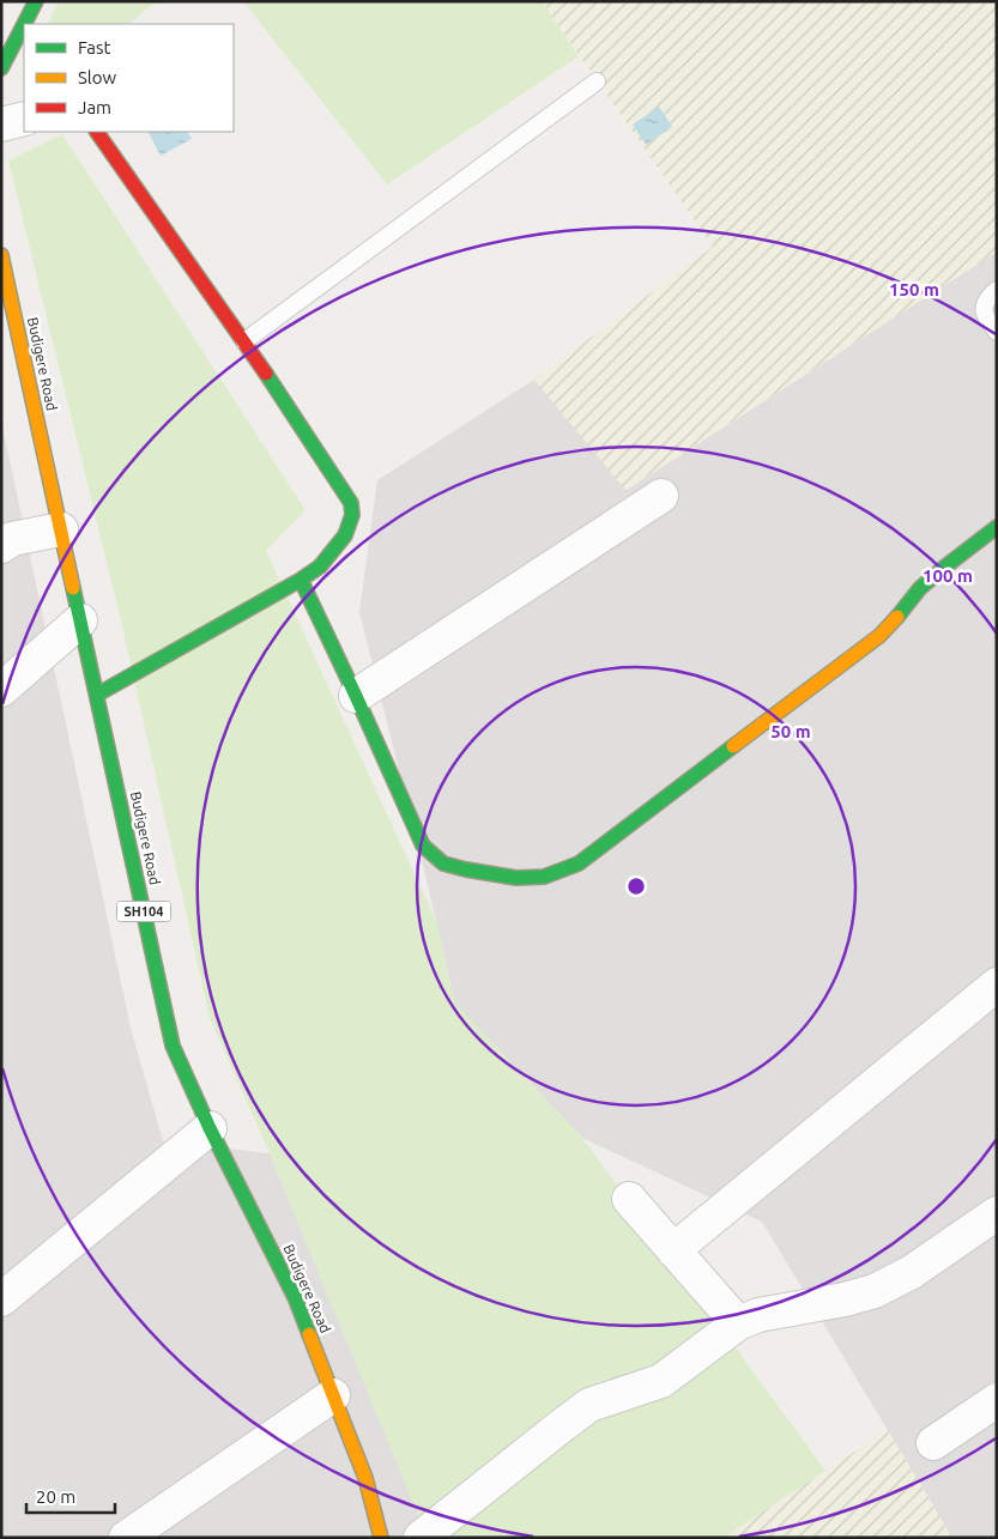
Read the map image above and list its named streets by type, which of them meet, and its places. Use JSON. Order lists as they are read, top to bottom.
{
  "streets": {
    "street": ["Budigere Road", "SH104"]
  },
  "legend": ["Fast", "Slow", "Jam"],
  "scale_bar": "20 m",
  "rings": ["150 m", "100 m", "50 m"]
}
